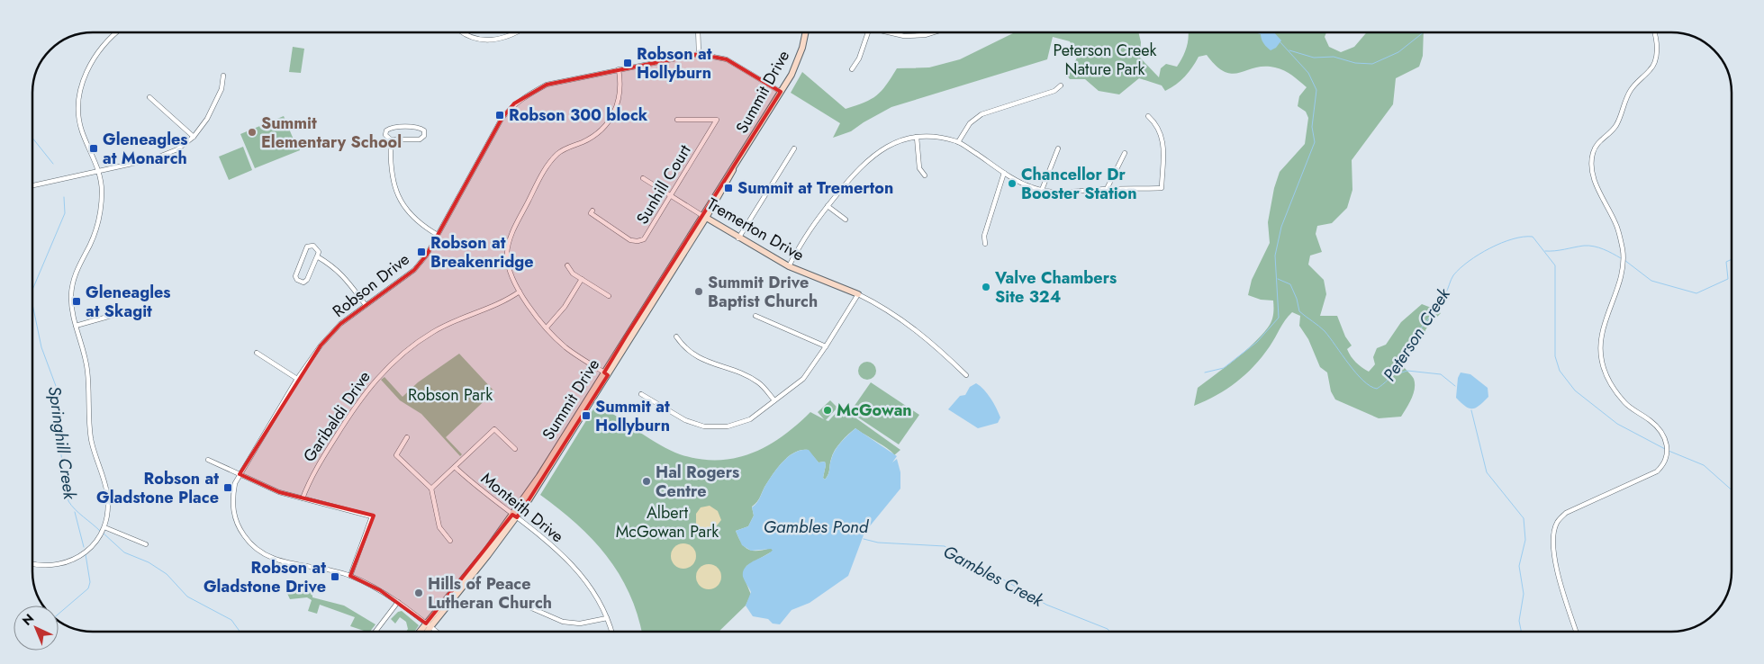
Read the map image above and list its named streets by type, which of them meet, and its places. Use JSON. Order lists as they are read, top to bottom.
{
  "streets": {
    "main road": ["Summit Drive", "Tremerton Drive"],
    "street": [
      "Sunhill Court",
      "Robson Drive",
      "Garibaldi Drive",
      "Monteith Drive"
    ]
  },
  "crossings": [
    ["Summit Drive", "Tremerton Drive"],
    ["Summit Drive", "Robson Drive"],
    ["Summit Drive", "Monteith Drive"],
    ["Sunhill Court", "Tremerton Drive"]
  ],
  "water": [
    "Peterson Creek",
    "Springhill Creek",
    "Gambles Pond",
    "Gambles Creek"
  ],
  "parks": ["Peterson Creek Nature Park", "Robson Park", "Albert McGowan Park"],
  "places": {
    "transit": [
      "Robson at Hollyburn",
      "Robson 300 block",
      "Gleneagles at Monarch",
      "Summit at Tremerton",
      "Robson at Breakenridge",
      "Gleneagles at Skagit",
      "Summit at Hollyburn",
      "Robson at Gladstone Place",
      "Robson at Gladstone Drive"
    ],
    "other": [
      "Summit Elementary School",
      "Chancellor Dr Booster Station",
      "Valve Chambers Site 324",
      "Summit Drive Baptist Church",
      "McGowan",
      "Hal Rogers Centre",
      "Hills of Peace Lutheran Church"
    ]
  },
  "north": "top left"
}
